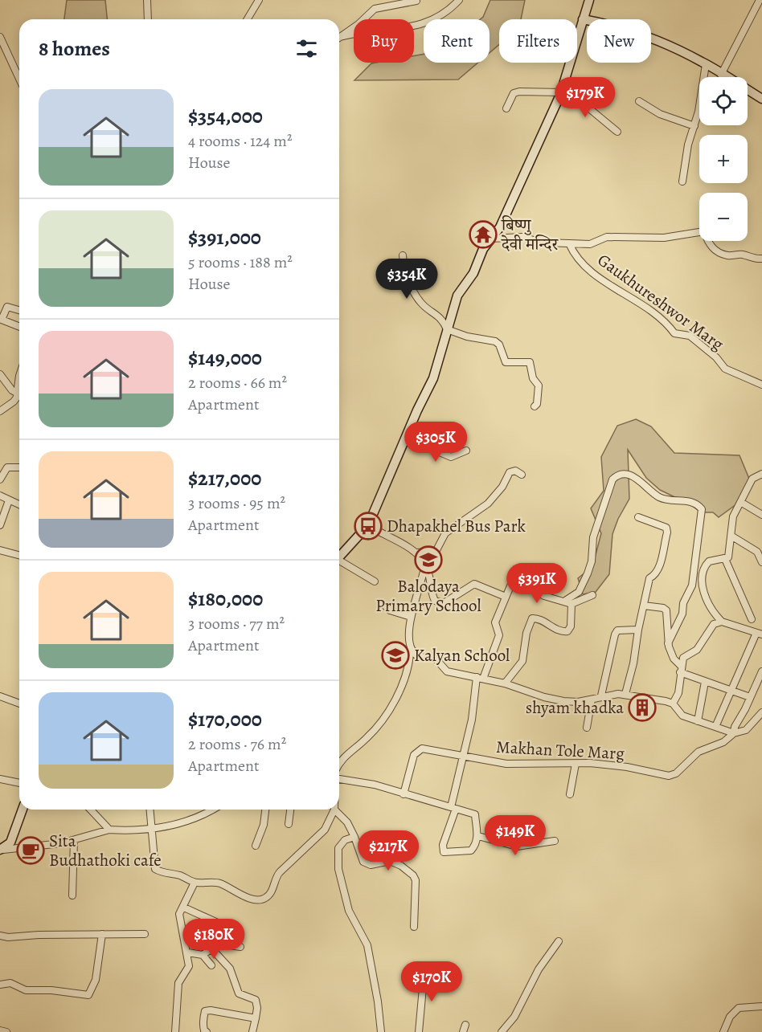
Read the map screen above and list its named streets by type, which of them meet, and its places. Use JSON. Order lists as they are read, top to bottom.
{
  "streets": {
    "street": ["Gaukhureshwor Marg", "Makhan Tole Marg"]
  },
  "places": {
    "temple": ["बिष्णु देवी मन्दिर"],
    "bus stop": ["Dhapakhel Bus Park"],
    "school or university": ["Balodaya Primary School", "Kalyan School"],
    "building": ["shyam khadka"],
    "cafe": ["Sita Budhathoki cafe"]
  },
  "page": {
    "chip": [
      "Buy",
      "Rent",
      "Filters",
      "New"
    ],
    "heading": "8 homes",
    "map_buttons": ["+", "−"],
    "price": [
      "$179K",
      "$354K",
      "$305K",
      "$391K",
      "$149K",
      "$217K",
      "$180K",
      "$170K"
    ],
    "list": [
      {
        "name": "$354,000",
        "note": "4 rooms · 124 m² · House"
      },
      {
        "name": "$391,000",
        "note": "5 rooms · 188 m² · House"
      },
      {
        "name": "$149,000",
        "note": "2 rooms · 66 m² · Apartment"
      },
      {
        "name": "$217,000",
        "note": "3 rooms · 95 m² · Apartment"
      },
      {
        "name": "$180,000",
        "note": "3 rooms · 77 m² · Apartment"
      },
      {
        "name": "$170,000",
        "note": "2 rooms · 76 m² · Apartment"
      }
    ]
  }
}
